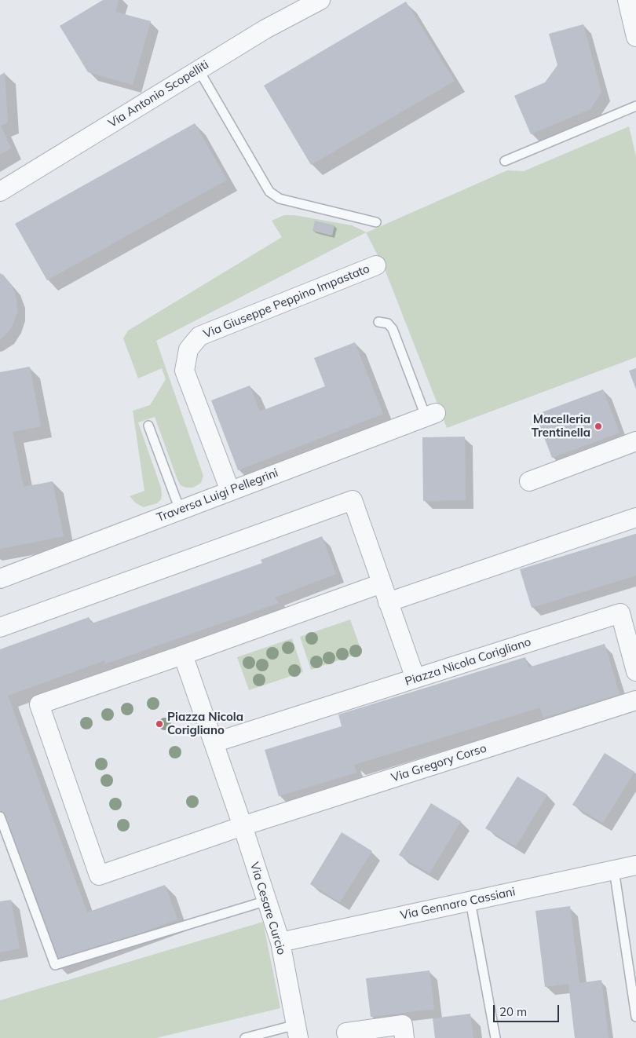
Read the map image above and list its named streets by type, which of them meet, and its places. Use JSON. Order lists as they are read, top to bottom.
{
  "streets": {
    "street": [
      "Via Antonio Scopelliti",
      "Via Giuseppe Peppino Impastato",
      "Traversa Luigi Pellegrini",
      "Piazza Nicola Corigliano",
      "Via Gregory Corso",
      "Via Gennaro Cassiani",
      "Via Cesare Curcio"
    ]
  },
  "crossings": [
    ["Via Giuseppe Peppino Impastato", "Traversa Luigi Pellegrini"],
    ["Via Gregory Corso", "Via Cesare Curcio"],
    ["Via Gennaro Cassiani", "Via Cesare Curcio"]
  ],
  "places": ["Macelleria Trentinella", "Piazza Nicola Corigliano"],
  "scale_bar": "20 m"
}
